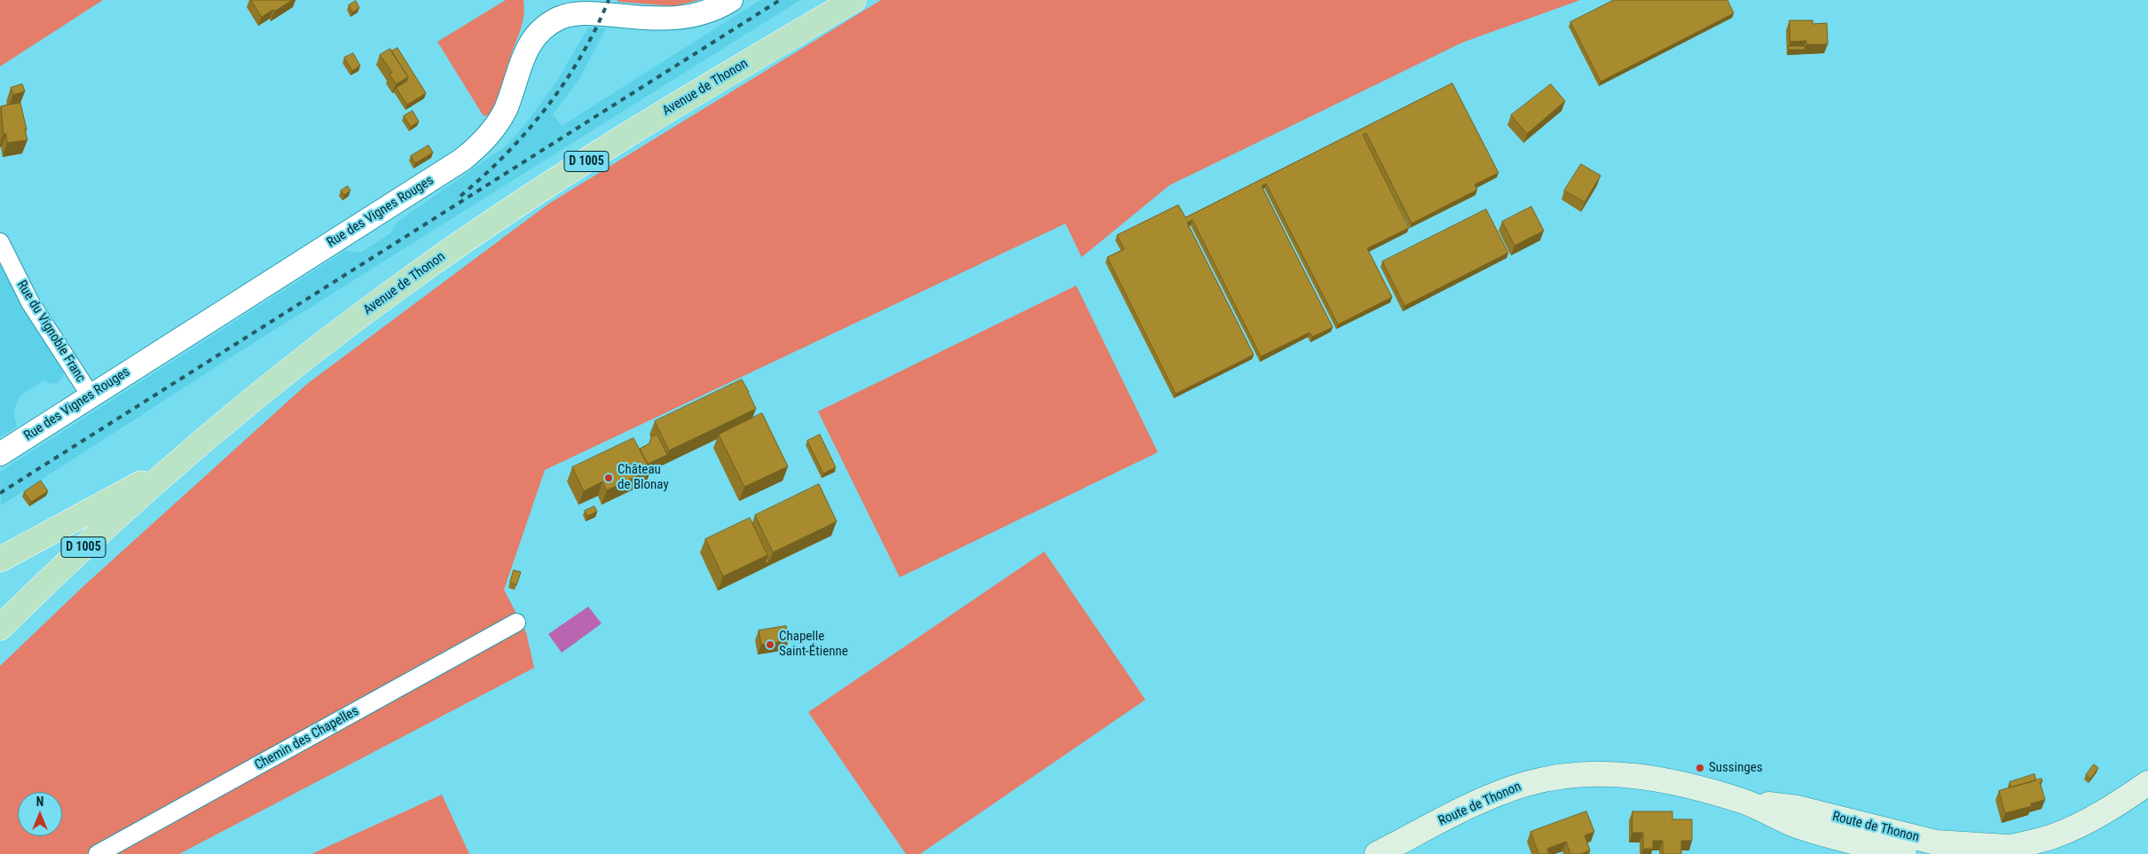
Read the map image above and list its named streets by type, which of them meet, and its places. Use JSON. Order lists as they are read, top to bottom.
{
  "streets": {
    "main road": ["Avenue de Thonon", "D 1005", "Route de Thonon"],
    "street": ["Rue des Vignes Rouges", "Rue du Vignoble Franc", "Chemin des Chapelles"]
  },
  "crossings": [
    ["Rue des Vignes Rouges", "Rue du Vignoble Franc"]
  ],
  "places": ["Château de Blonay", "Chapelle Saint-Étienne", "Sussinges"],
  "north": "top"
}
